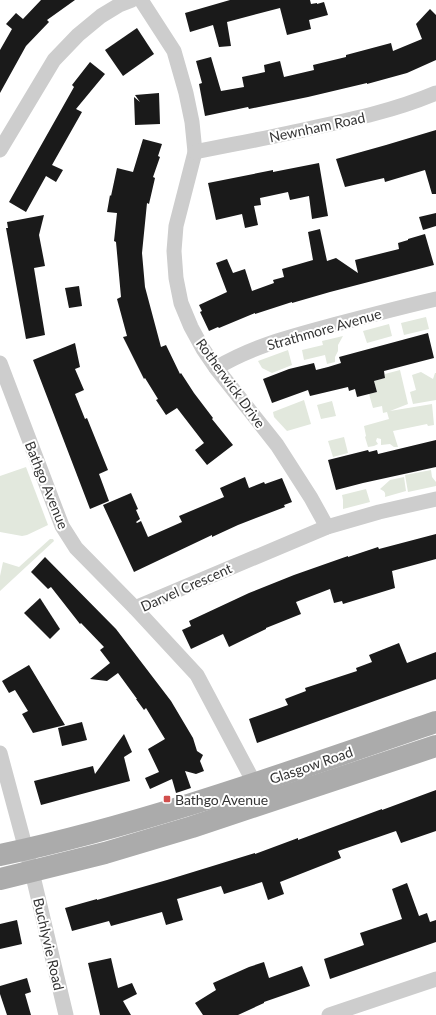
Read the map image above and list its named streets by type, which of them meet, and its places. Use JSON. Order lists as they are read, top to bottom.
{
  "streets": {
    "main road": ["Glasgow Road"],
    "street": [
      "Newnham Road",
      "Strathmore Avenue",
      "Rotherwick Drive",
      "Bathgo Avenue",
      "Darvel Crescent",
      "Buchlyvie Road"
    ]
  },
  "crossings": [
    ["Newnham Road", "Rotherwick Drive"],
    ["Strathmore Avenue", "Rotherwick Drive"],
    ["Rotherwick Drive", "Darvel Crescent"],
    ["Bathgo Avenue", "Darvel Crescent"],
    ["Darvel Crescent", "Glasgow Road"],
    ["Glasgow Road", "Buchlyvie Road"]
  ],
  "places": {
    "transit": ["Bathgo Avenue"]
  }
}
